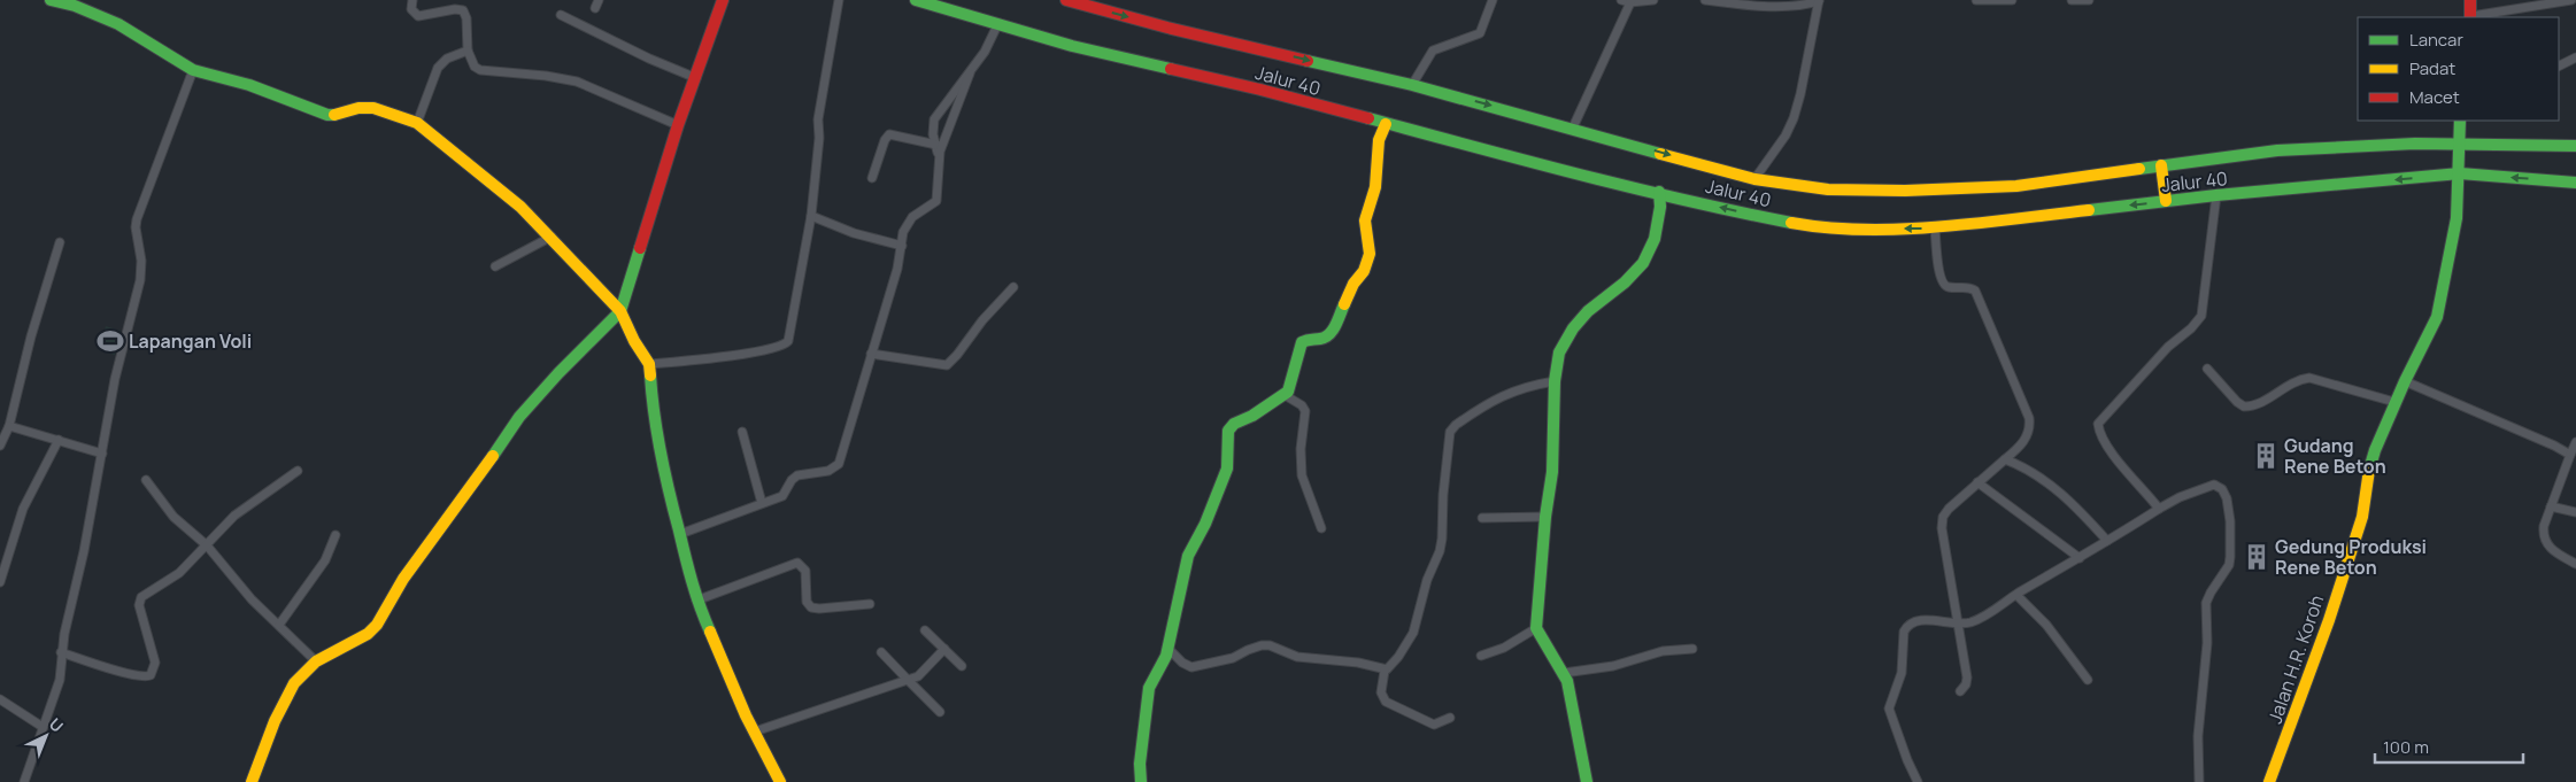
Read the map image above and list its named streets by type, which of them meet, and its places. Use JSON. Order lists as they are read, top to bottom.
{
  "streets": {
    "main road": ["Jalur 40", "Jalan H.R. Koroh"]
  },
  "crossings": [
    ["Jalur 40", "Jalan H.R. Koroh"]
  ],
  "places": {
    "sports": ["Lapangan Voli"],
    "building": ["Gudang Rene Beton", "Gedung Produksi Rene Beton"]
  },
  "legend": ["Lancar", "Padat", "Macet"],
  "scale_bar": "100 m",
  "north": "top right"
}
